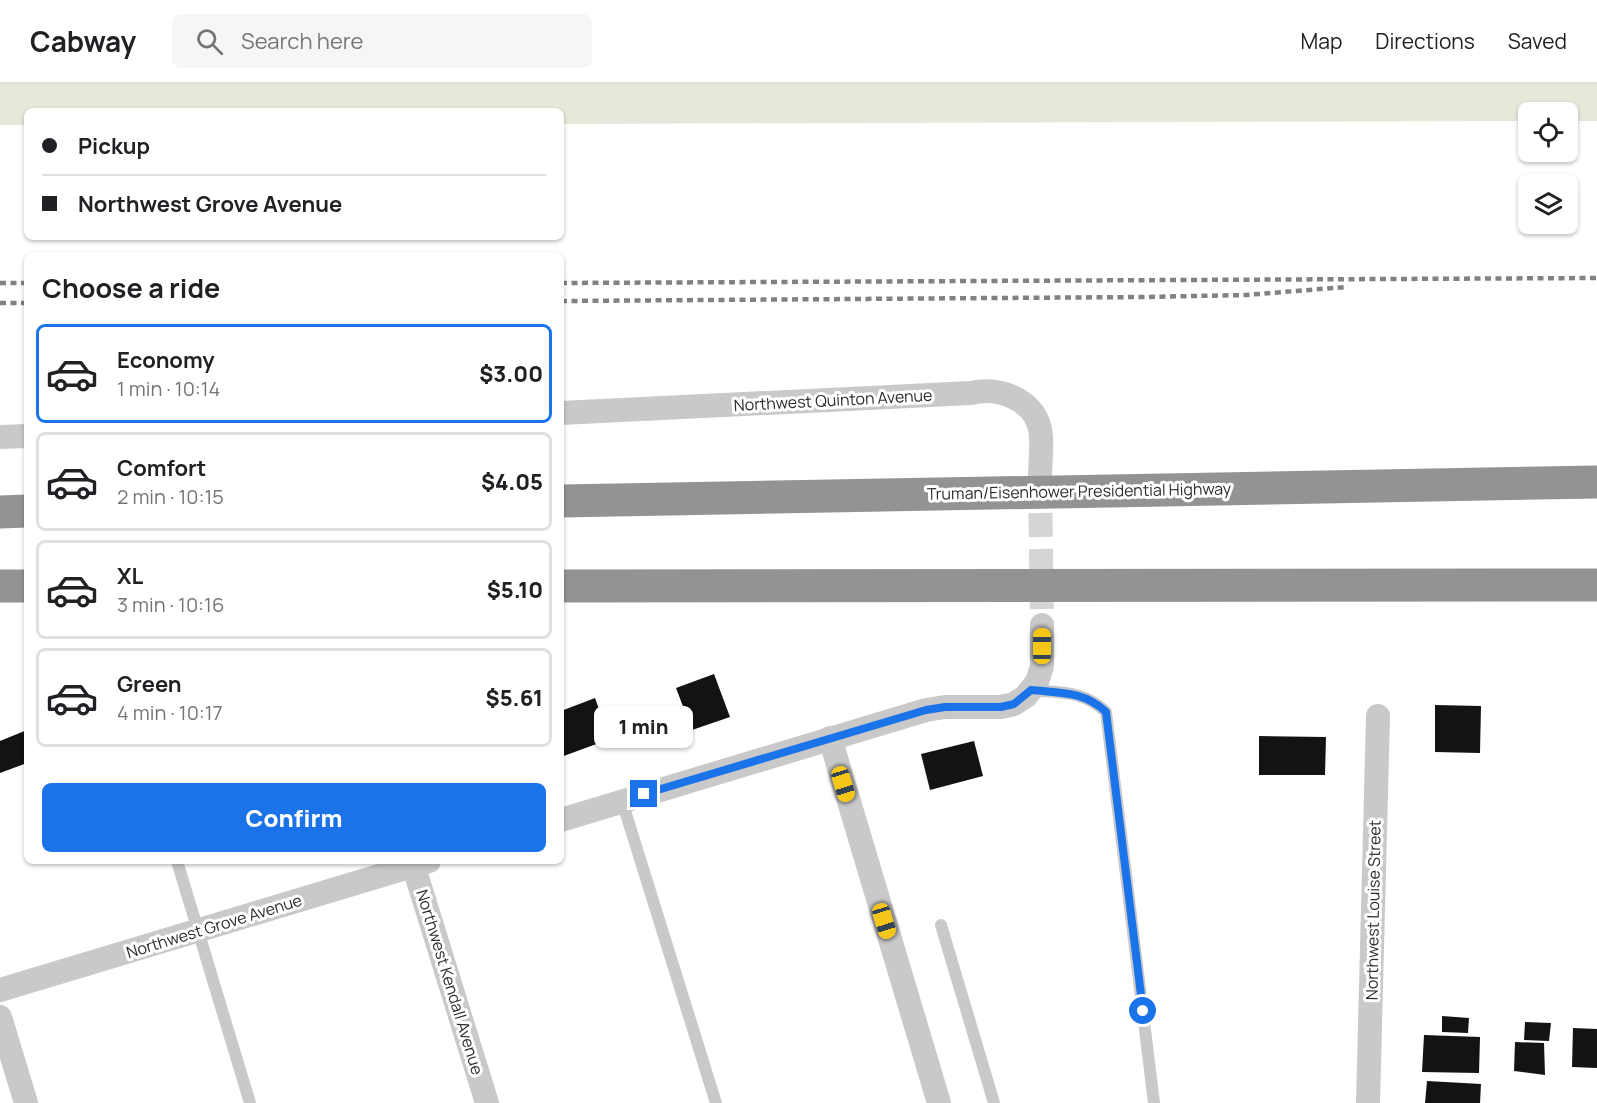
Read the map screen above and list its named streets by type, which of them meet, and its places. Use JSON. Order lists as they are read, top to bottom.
{
  "streets": {
    "highway": ["Truman/Eisenhower Presidential Highway"],
    "street": [
      "Northwest Quinton Avenue",
      "Northwest Louise Street",
      "Northwest Grove Avenue",
      "Northwest Kendall Avenue"
    ]
  },
  "page": {
    "header": "Cabway",
    "search": "Search here",
    "nav": ["Map", "Directions", "Saved"],
    "banner": ["Pickup", "Northwest Grove Avenue"],
    "heading": "Choose a ride",
    "list": [
      {
        "name": "Economy",
        "note": "1 min · 10:14",
        "value": "$3.00"
      },
      {
        "name": "Comfort",
        "note": "2 min · 10:15",
        "value": "$4.05"
      },
      {
        "name": "XL",
        "note": "3 min · 10:16",
        "value": "$5.10"
      },
      {
        "name": "Green",
        "note": "4 min · 10:17",
        "value": "$5.61"
      }
    ],
    "bubble": "1 min",
    "buttons": "Confirm"
  }
}
